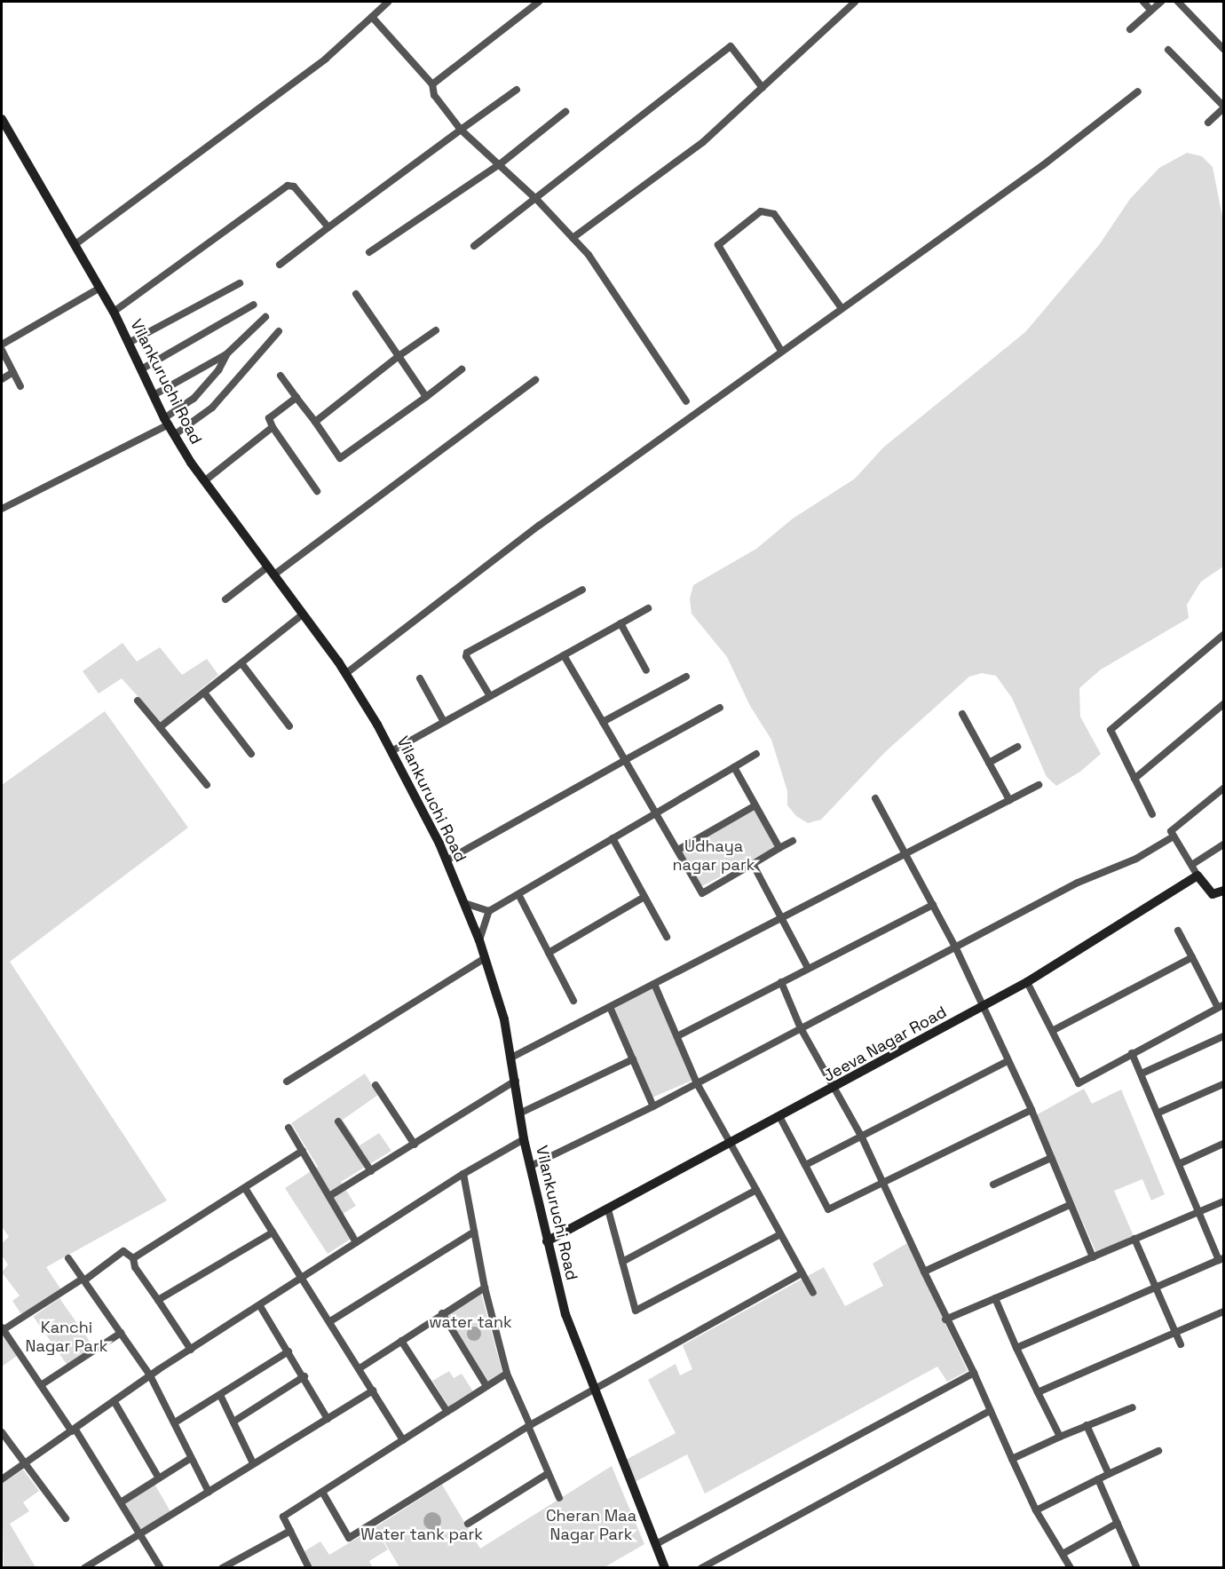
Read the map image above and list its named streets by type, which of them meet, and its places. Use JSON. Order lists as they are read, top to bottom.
{
  "streets": {
    "main road": ["Vilankuruchi Road", "Jeeva Nagar Road"]
  },
  "crossings": [
    ["Vilankuruchi Road", "Jeeva Nagar Road"]
  ],
  "parks": [
    "Udhaya nagar park",
    "water tank",
    "Kanchi Nagar Park",
    "Cheran Maa Nagar Park",
    "Water tank park"
  ]
}
